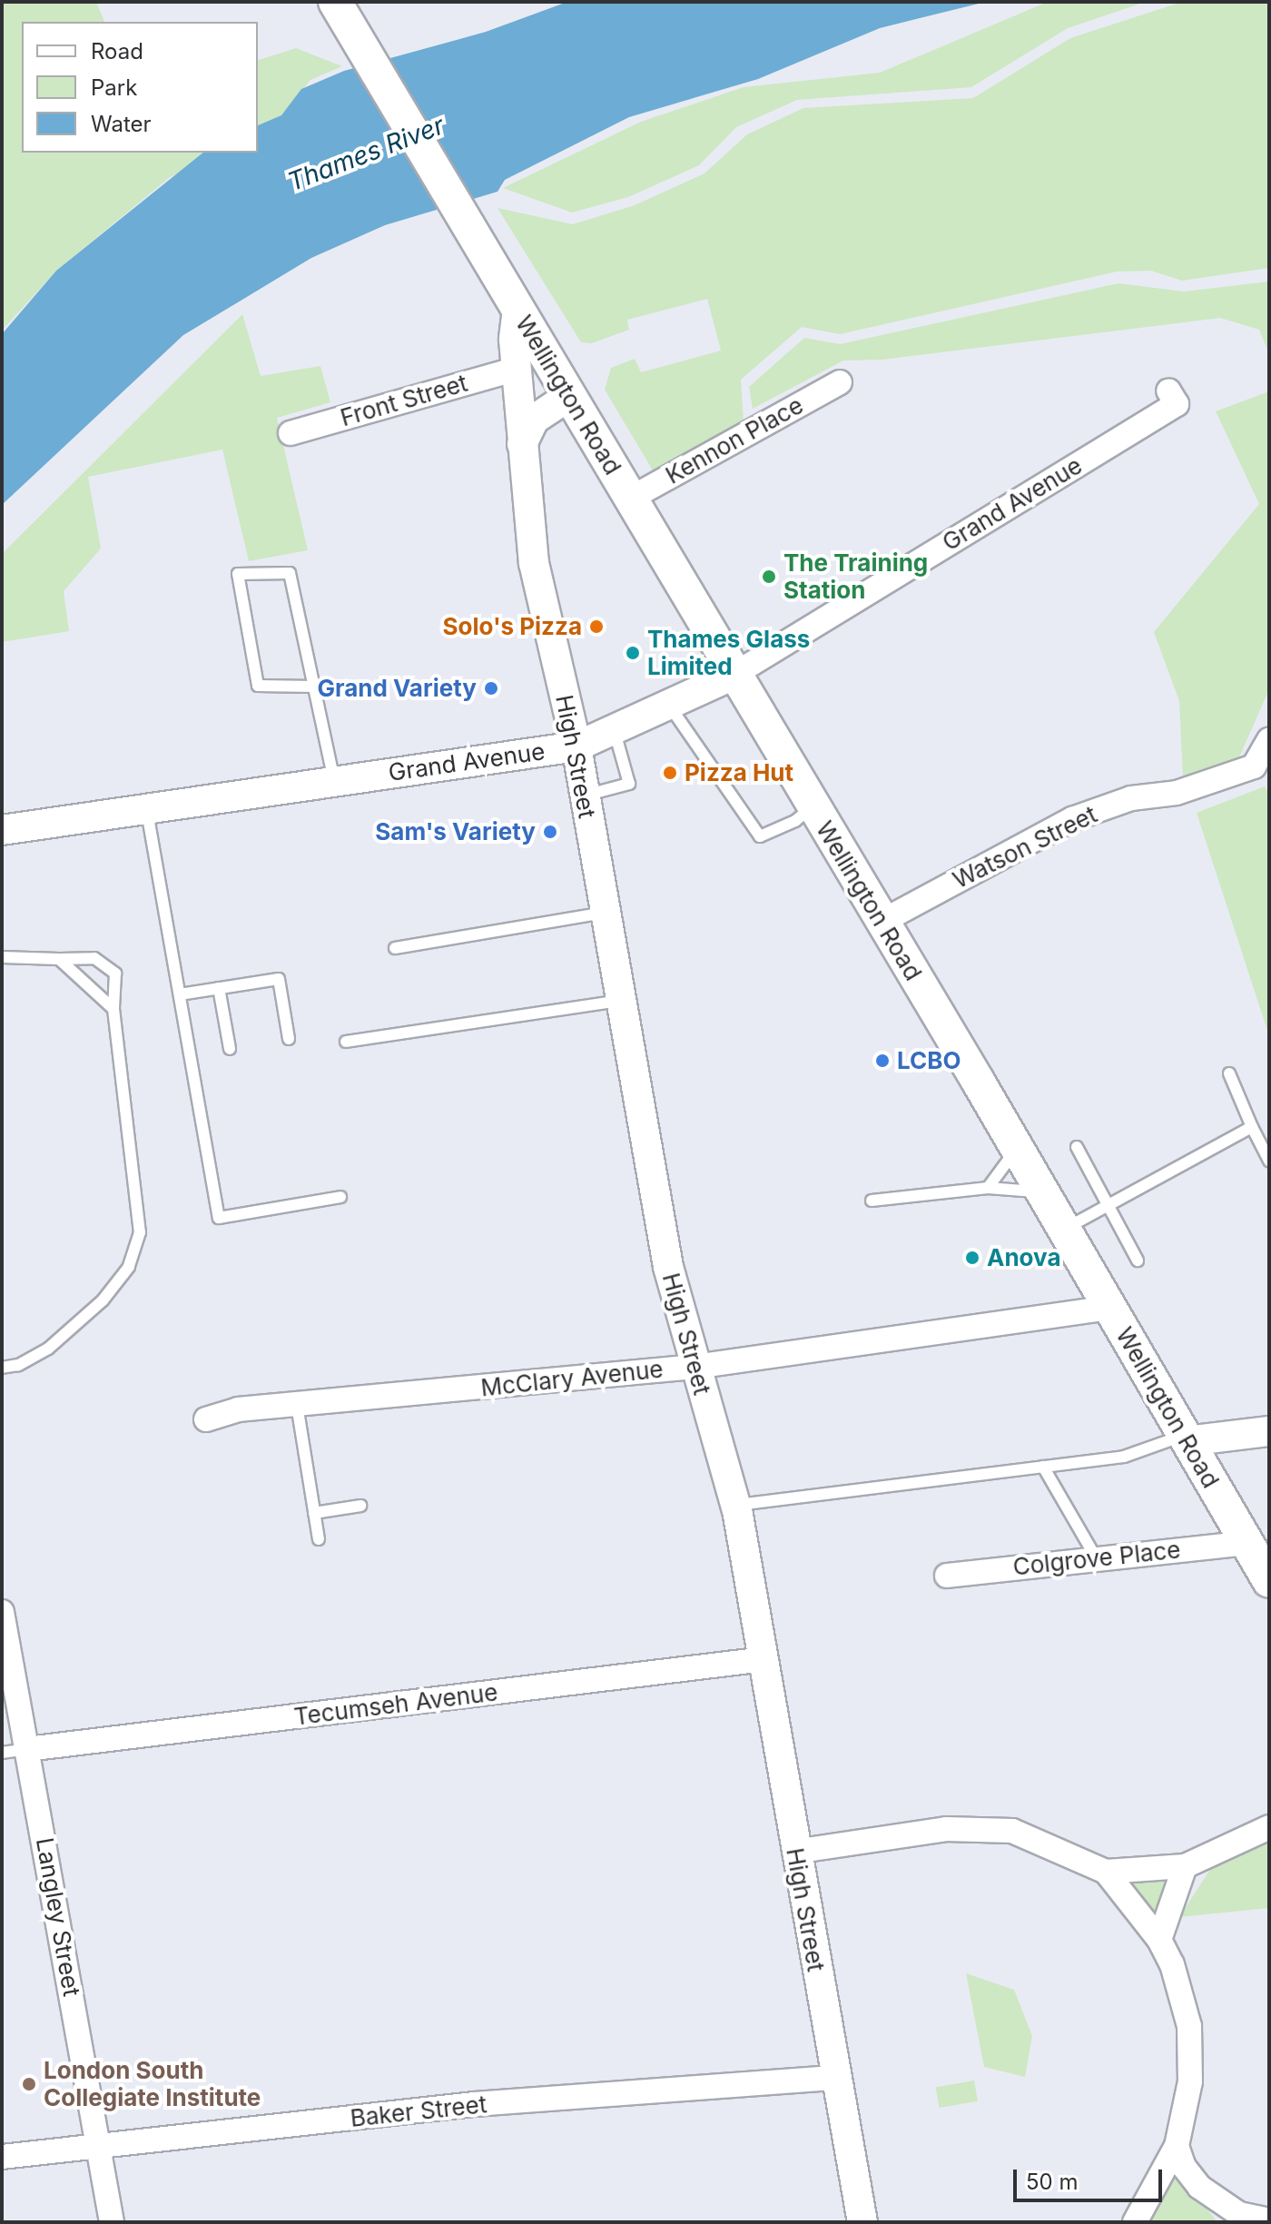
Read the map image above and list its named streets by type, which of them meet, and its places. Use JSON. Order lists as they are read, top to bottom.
{
  "streets": {
    "main road": ["Wellington Road"],
    "street": [
      "Front Street",
      "Kennon Place",
      "Grand Avenue",
      "High Street",
      "Watson Street",
      "McClary Avenue",
      "Colgrove Place",
      "Tecumseh Avenue",
      "Langley Street",
      "Baker Street"
    ]
  },
  "crossings": [
    ["Wellington Road", "Kennon Place"],
    ["Wellington Road", "Grand Avenue"],
    ["Wellington Road", "High Street"],
    ["Wellington Road", "Watson Street"],
    ["Wellington Road", "McClary Avenue"],
    ["Wellington Road", "Colgrove Place"],
    ["Front Street", "High Street"],
    ["Grand Avenue", "High Street"],
    ["High Street", "McClary Avenue"],
    ["High Street", "Tecumseh Avenue"],
    ["High Street", "Baker Street"],
    ["Tecumseh Avenue", "Langley Street"],
    ["Langley Street", "Baker Street"]
  ],
  "water": ["Thames River"],
  "places": [
    "The Training Station",
    "Solo's Pizza",
    "Thames Glass Limited",
    "Grand Variety",
    "Pizza Hut",
    "Sam's Variety",
    "LCBO",
    "Anova",
    "London South Collegiate Institute"
  ],
  "legend": ["Road", "Park", "Water"],
  "scale_bar": "50 m"
}
